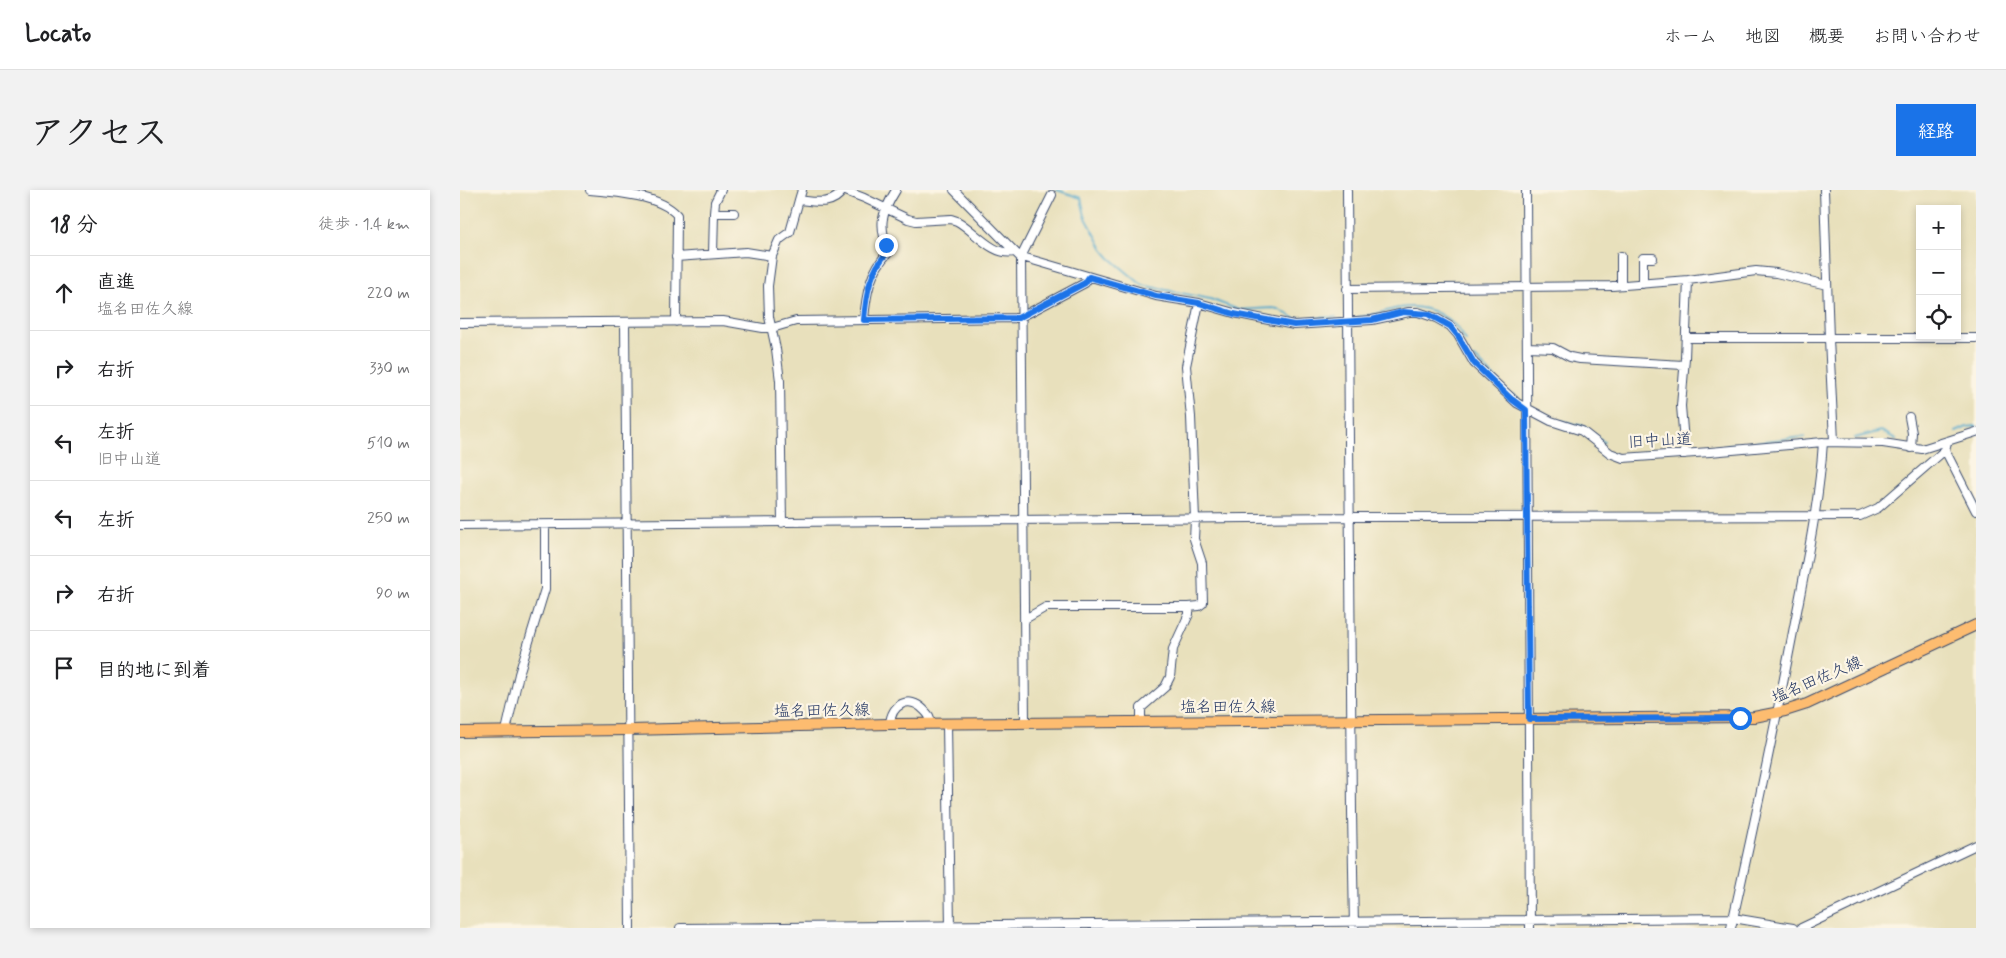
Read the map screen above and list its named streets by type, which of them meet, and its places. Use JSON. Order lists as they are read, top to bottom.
{
  "streets": {
    "main road": ["塩名田佐久線"],
    "street": ["旧中山道"]
  },
  "page": {
    "header": "Locato",
    "nav": [
      "ホーム",
      "地図",
      "概要",
      "お問い合わせ"
    ],
    "title": "アクセス",
    "buttons": "経路",
    "heading": ["18 分", "徒歩 · 1.4 km"],
    "map_buttons": ["+", "−"],
    "list": [
      ["直進", "塩名田佐久線", "220 m"],
      ["右折", "330 m"],
      ["左折", "旧中山道", "510 m"],
      ["左折", "250 m"],
      ["右折", "90 m"],
      "目的地に到着"
    ]
  }
}
